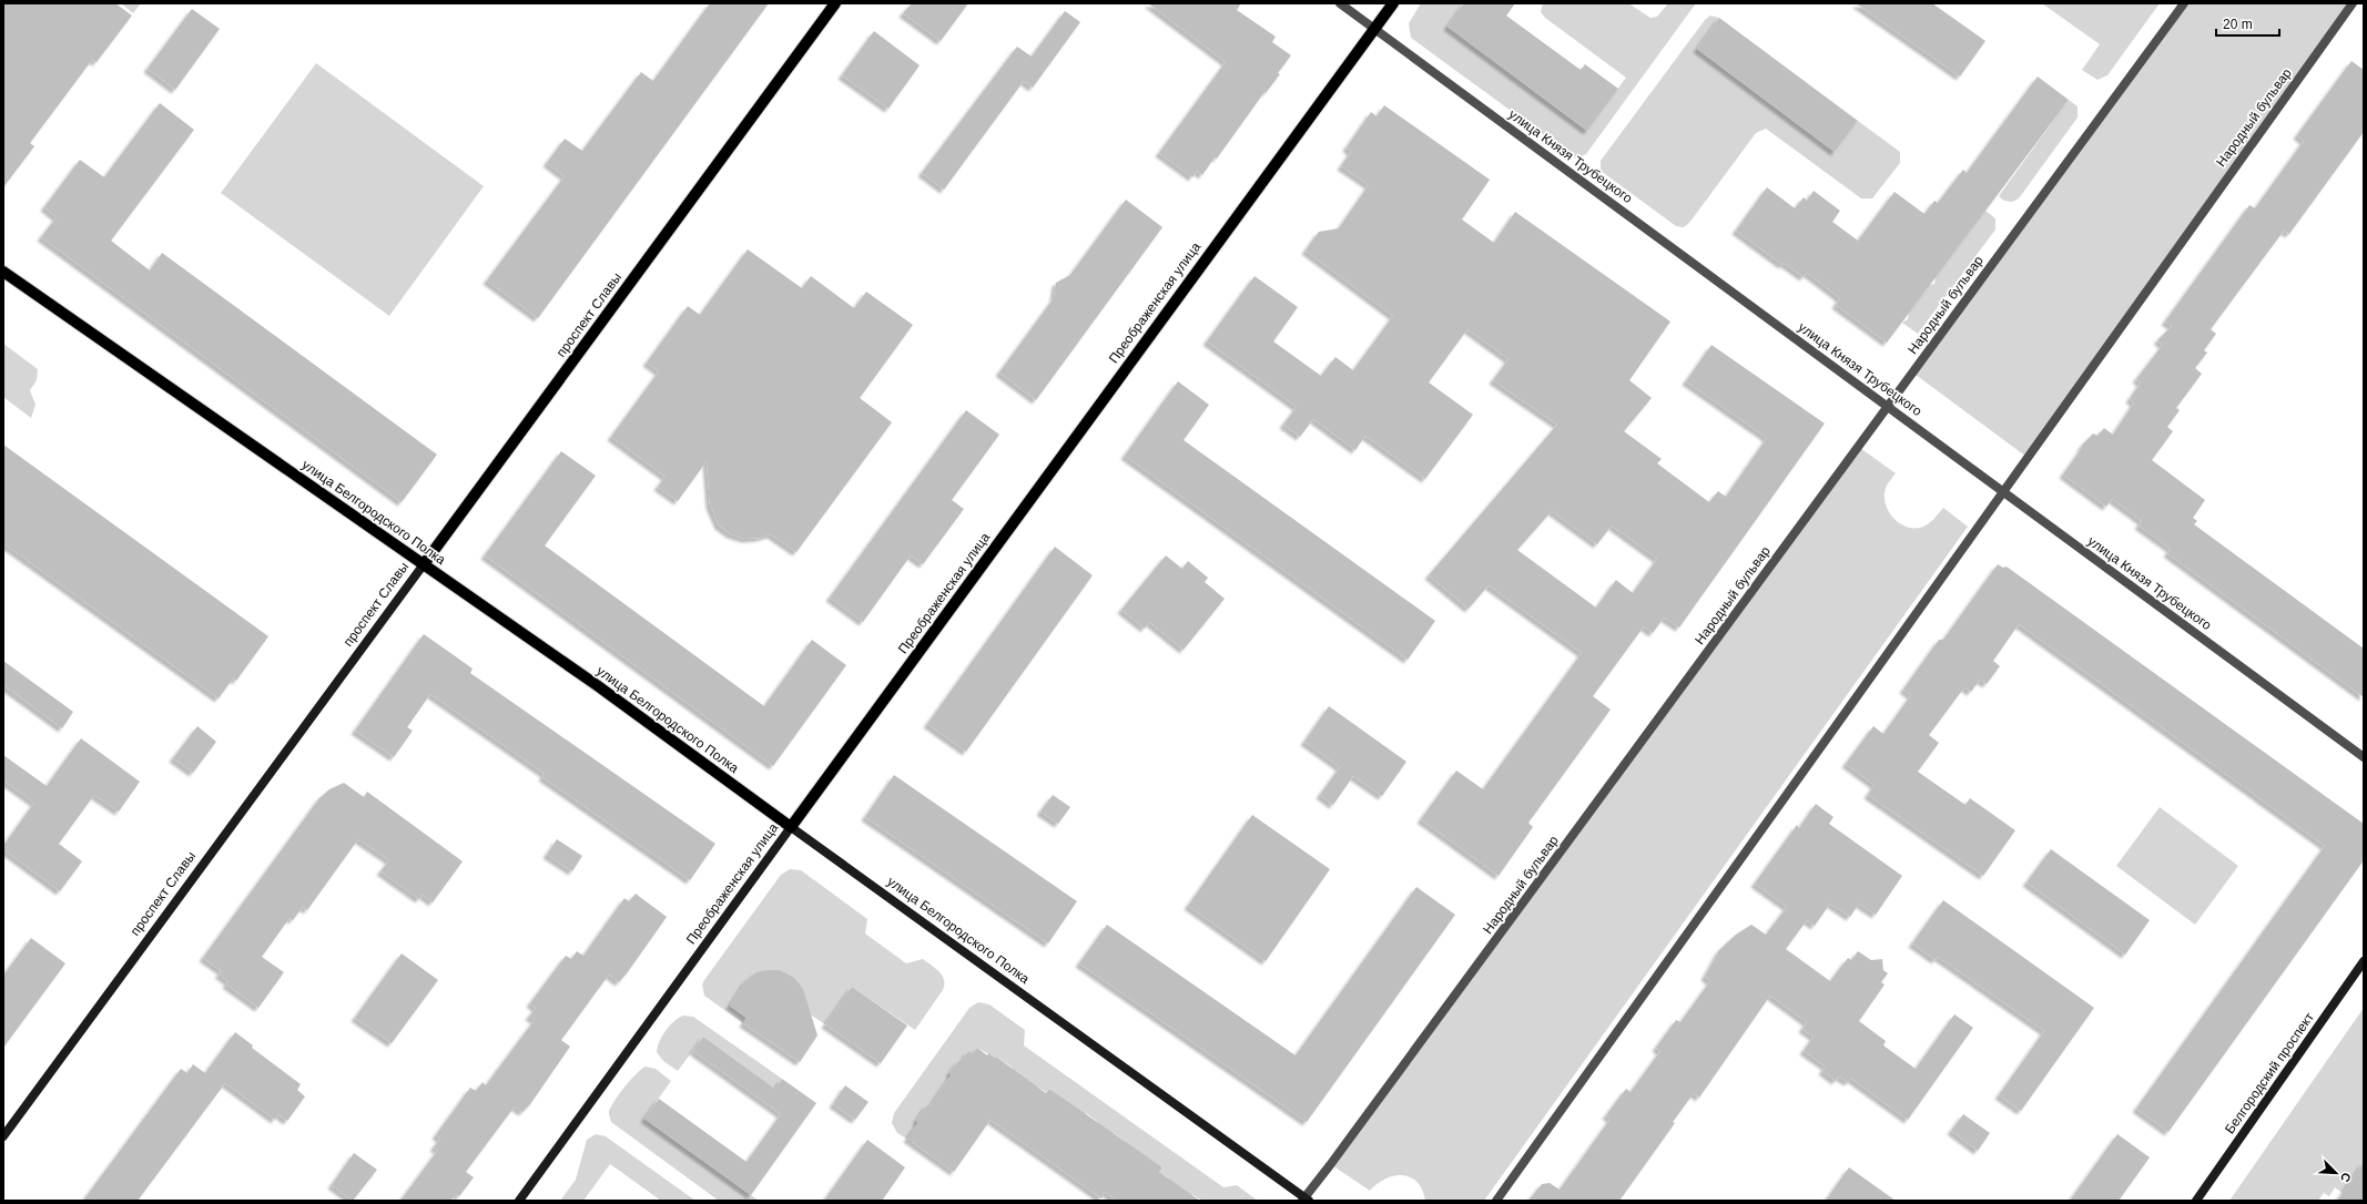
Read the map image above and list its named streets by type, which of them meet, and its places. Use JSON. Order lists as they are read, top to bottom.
{
  "streets": {
    "main road": [
      "Преображенская улица",
      "проспект Славы",
      "улица Белгородского Полка",
      "Белгородский проспект"
    ],
    "street": ["Народный бульвар", "улица Князя Трубецкого"]
  },
  "crossings": [
    ["Народный бульвар", "улица Князя Трубецкого"],
    ["Народный бульвар", "улица Белгородского Полка"],
    ["улица Князя Трубецкого", "Преображенская улица"],
    ["Преображенская улица", "улица Белгородского Полка"],
    ["проспект Славы", "улица Белгородского Полка"]
  ],
  "scale_bar": "20 m",
  "north": "bottom right"
}
